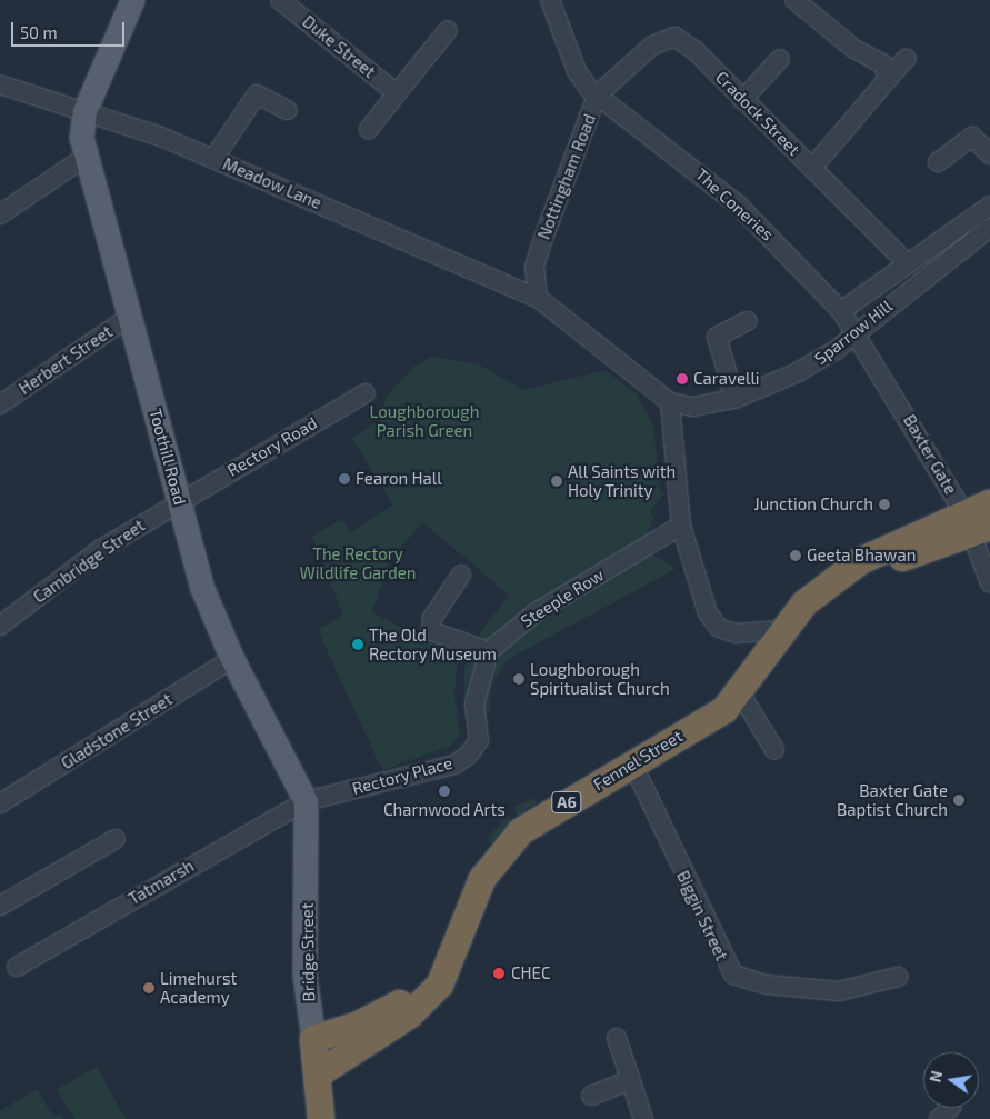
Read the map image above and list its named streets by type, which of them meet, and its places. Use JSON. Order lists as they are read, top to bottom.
{
  "streets": {
    "highway": ["Fennel Street", "A6", "Bridge Street"],
    "main road": ["Toothill Road"],
    "street": [
      "Duke Street",
      "Cradock Street",
      "Nottingham Road",
      "Meadow Lane",
      "The Coneries",
      "Sparrow Hill",
      "Herbert Street",
      "Rectory Road",
      "Baxter Gate",
      "Cambridge Street",
      "Steeple Row",
      "Gladstone Street",
      "Rectory Place",
      "Tatmarsh",
      "Biggin Street"
    ]
  },
  "crossings": [
    ["Cradock Street", "Nottingham Road"],
    ["Cradock Street", "The Coneries"],
    ["Cradock Street", "Sparrow Hill"],
    ["Nottingham Road", "Meadow Lane"],
    ["Nottingham Road", "The Coneries"],
    ["Meadow Lane", "Toothill Road"],
    ["The Coneries", "Sparrow Hill"],
    ["The Coneries", "Baxter Gate"],
    ["Sparrow Hill", "Baxter Gate"],
    ["Herbert Street", "Toothill Road"],
    ["Rectory Road", "Toothill Road"],
    ["Rectory Road", "Cambridge Street"],
    ["Baxter Gate", "A6"],
    ["Toothill Road", "Cambridge Street"],
    ["Toothill Road", "Gladstone Street"],
    ["Toothill Road", "Rectory Place"],
    ["Toothill Road", "Tatmarsh"],
    ["Toothill Road", "Bridge Street"],
    ["Steeple Row", "Rectory Place"],
    ["Fennel Street", "A6"],
    ["Fennel Street", "Biggin Street"],
    ["Fennel Street", "Bridge Street"],
    ["Rectory Place", "Tatmarsh"],
    ["Rectory Place", "Bridge Street"],
    ["Tatmarsh", "Bridge Street"]
  ],
  "parks": ["Loughborough Parish Green", "The Rectory Wildlife Garden"],
  "places": [
    "Caravelli",
    "Fearon Hall",
    "All Saints with Holy Trinity",
    "Junction Church",
    "Geeta Bhawan",
    "The Old Rectory Museum",
    "Loughborough Spiritualist Church",
    "Charnwood Arts",
    "Baxter Gate Baptist Church",
    "CHEC",
    "Limehurst Academy"
  ],
  "scale_bar": "50 m",
  "north": "left"
}
